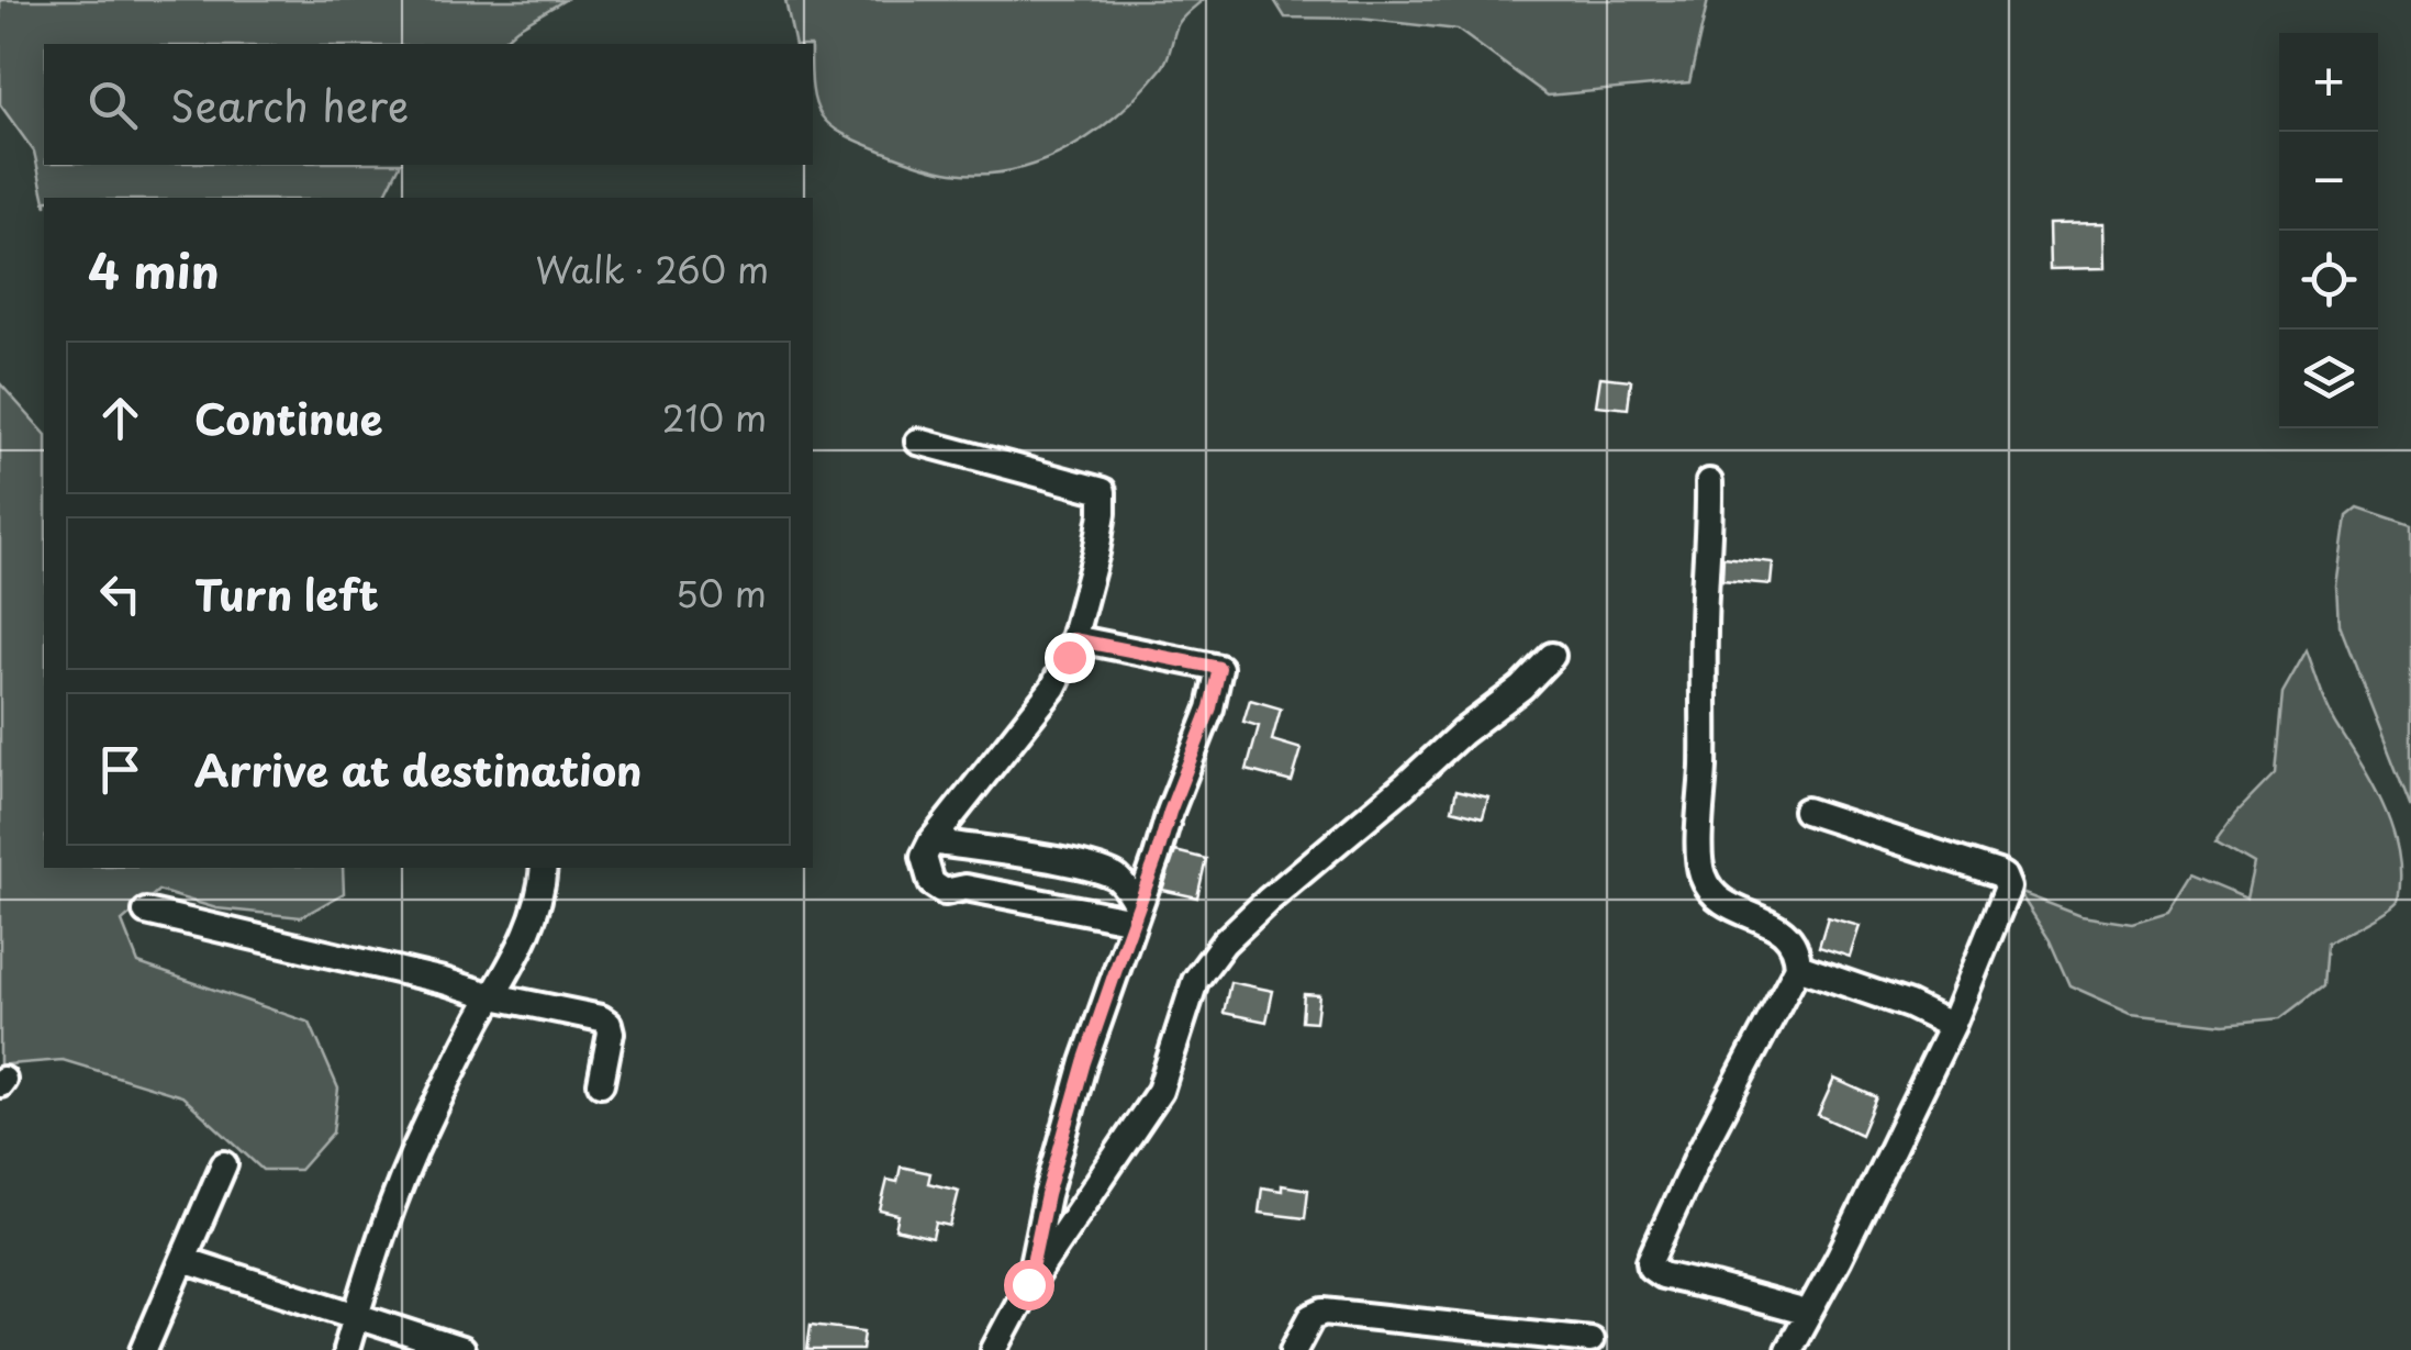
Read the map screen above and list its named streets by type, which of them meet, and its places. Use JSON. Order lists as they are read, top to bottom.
{
  "page": {
    "map_buttons": ["+", "−"],
    "search": "Search here",
    "heading": ["4 min", "Walk · 260 m"],
    "list": [
      ["Continue", "210 m"],
      ["Turn left", "50 m"],
      "Arrive at destination"
    ]
  }
}
